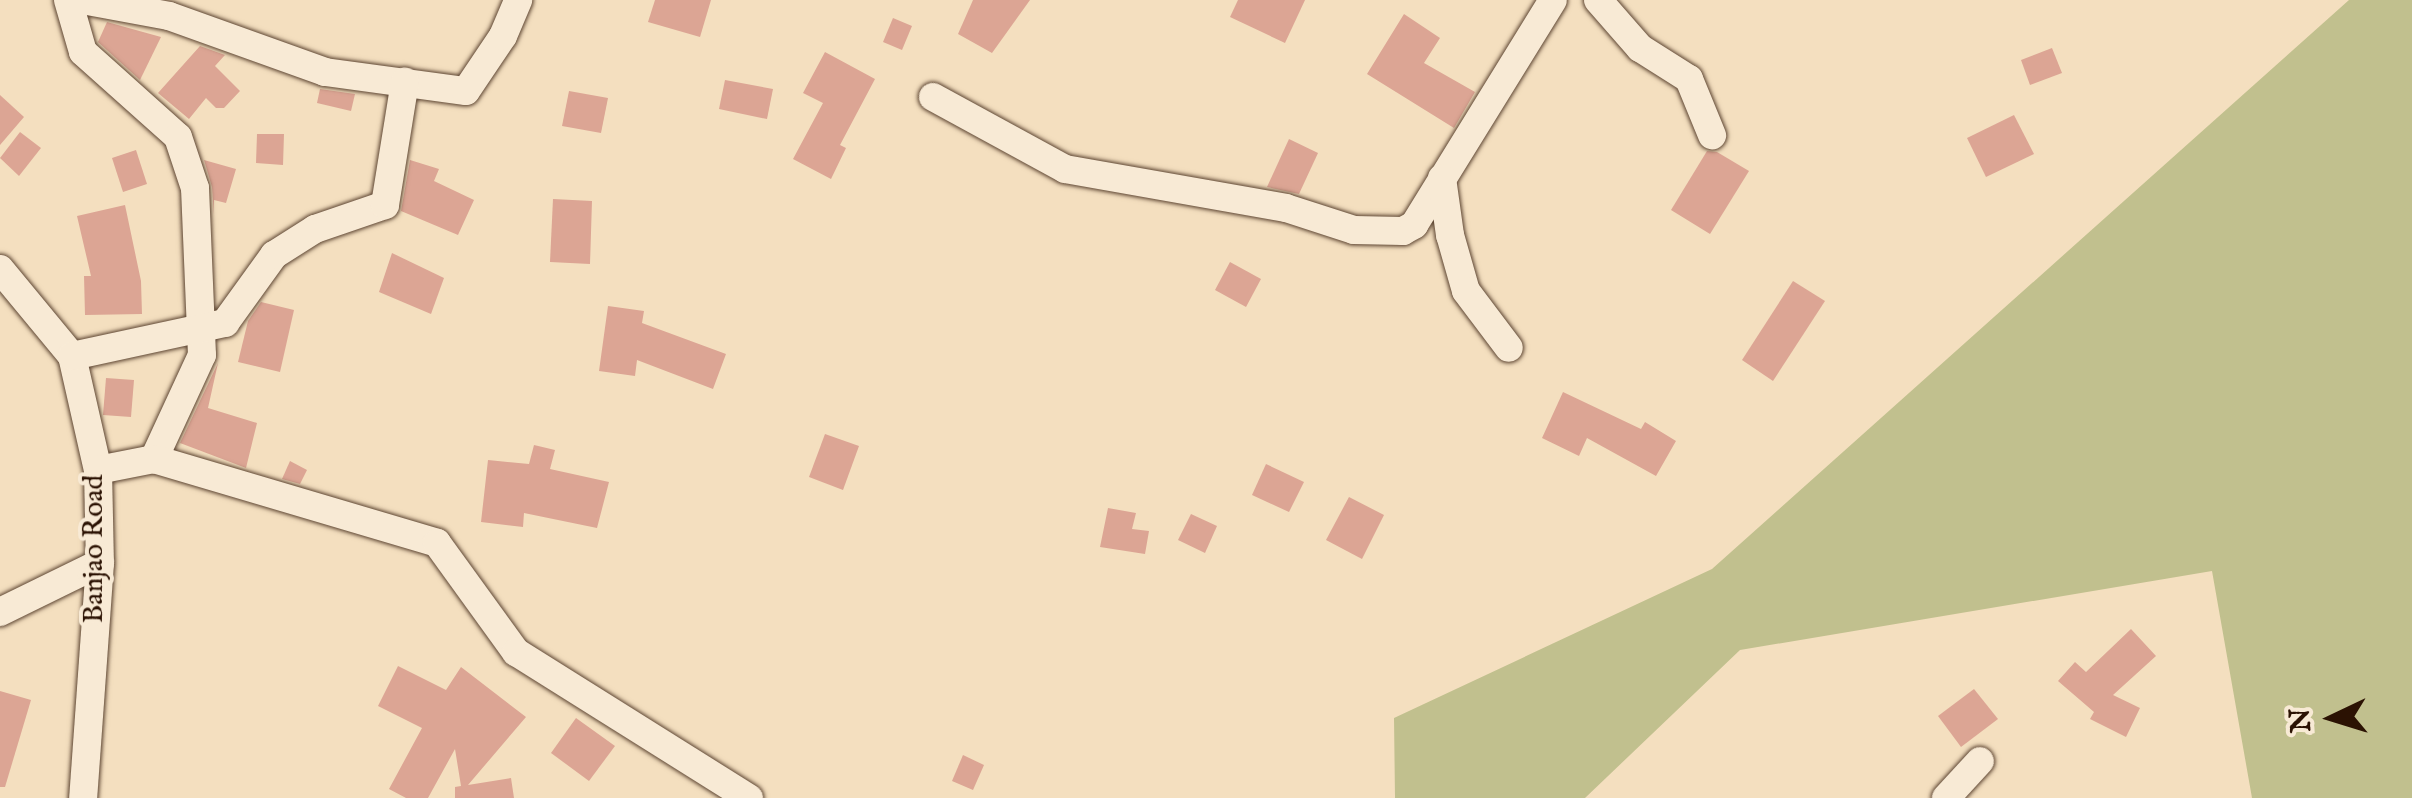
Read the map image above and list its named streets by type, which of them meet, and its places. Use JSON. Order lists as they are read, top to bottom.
{
  "streets": {
    "street": ["Banjao Road"]
  },
  "north": "left"
}
